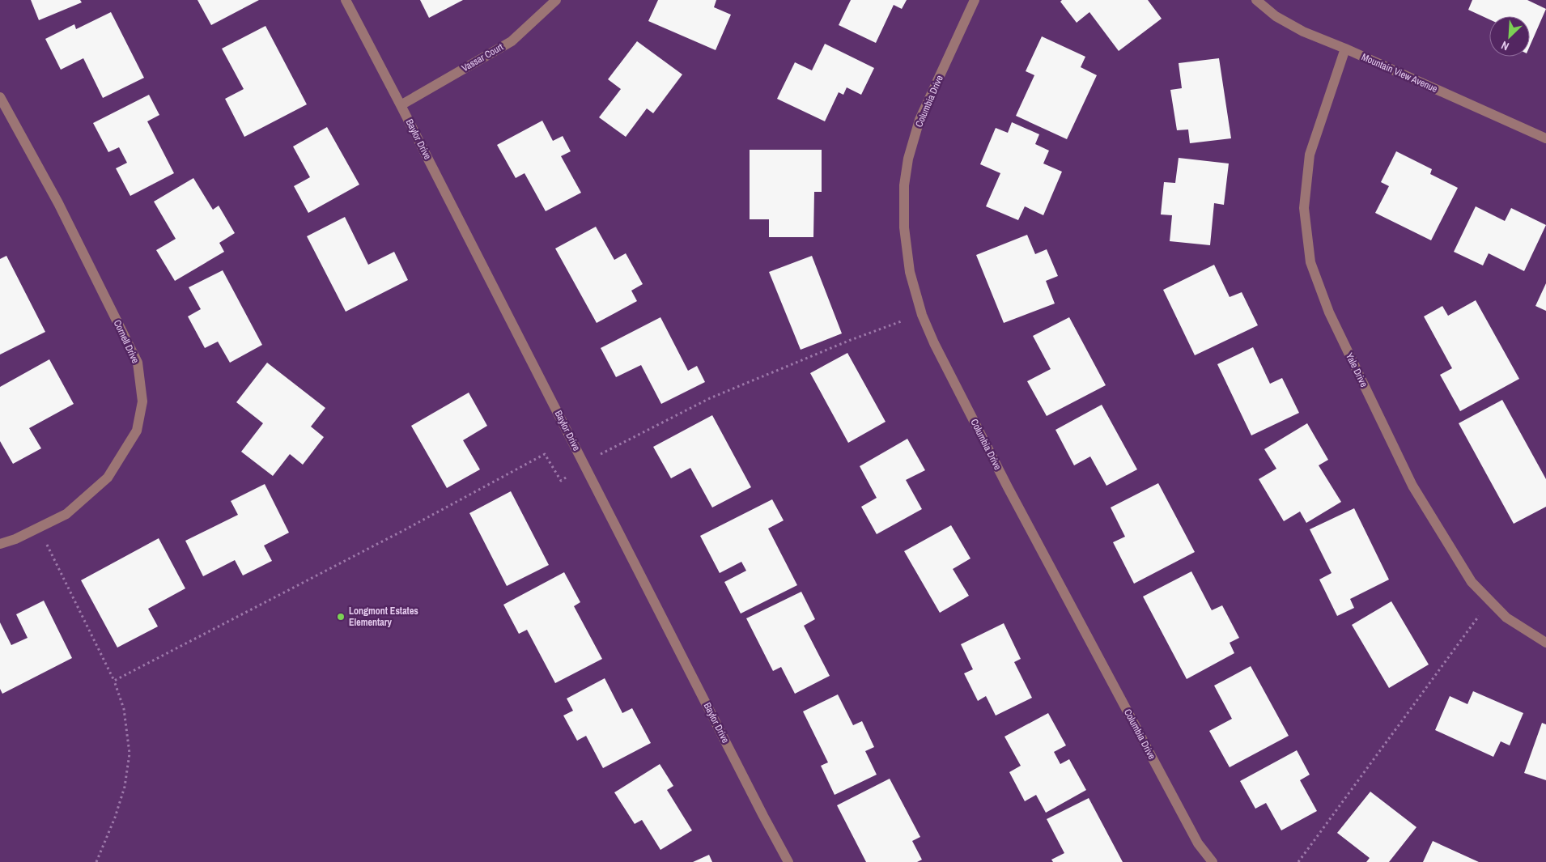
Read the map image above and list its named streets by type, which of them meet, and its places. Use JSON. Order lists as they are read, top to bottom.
{
  "streets": {
    "street": [
      "Vassar Court",
      "Mountain View Avenue",
      "Columbia Drive",
      "Baylor Drive",
      "Cornell Drive",
      "Yale Drive"
    ]
  },
  "crossings": [
    ["Vassar Court", "Baylor Drive"],
    ["Mountain View Avenue", "Yale Drive"]
  ],
  "places": ["Longmont Estates Elementary"],
  "north": "bottom left"
}
